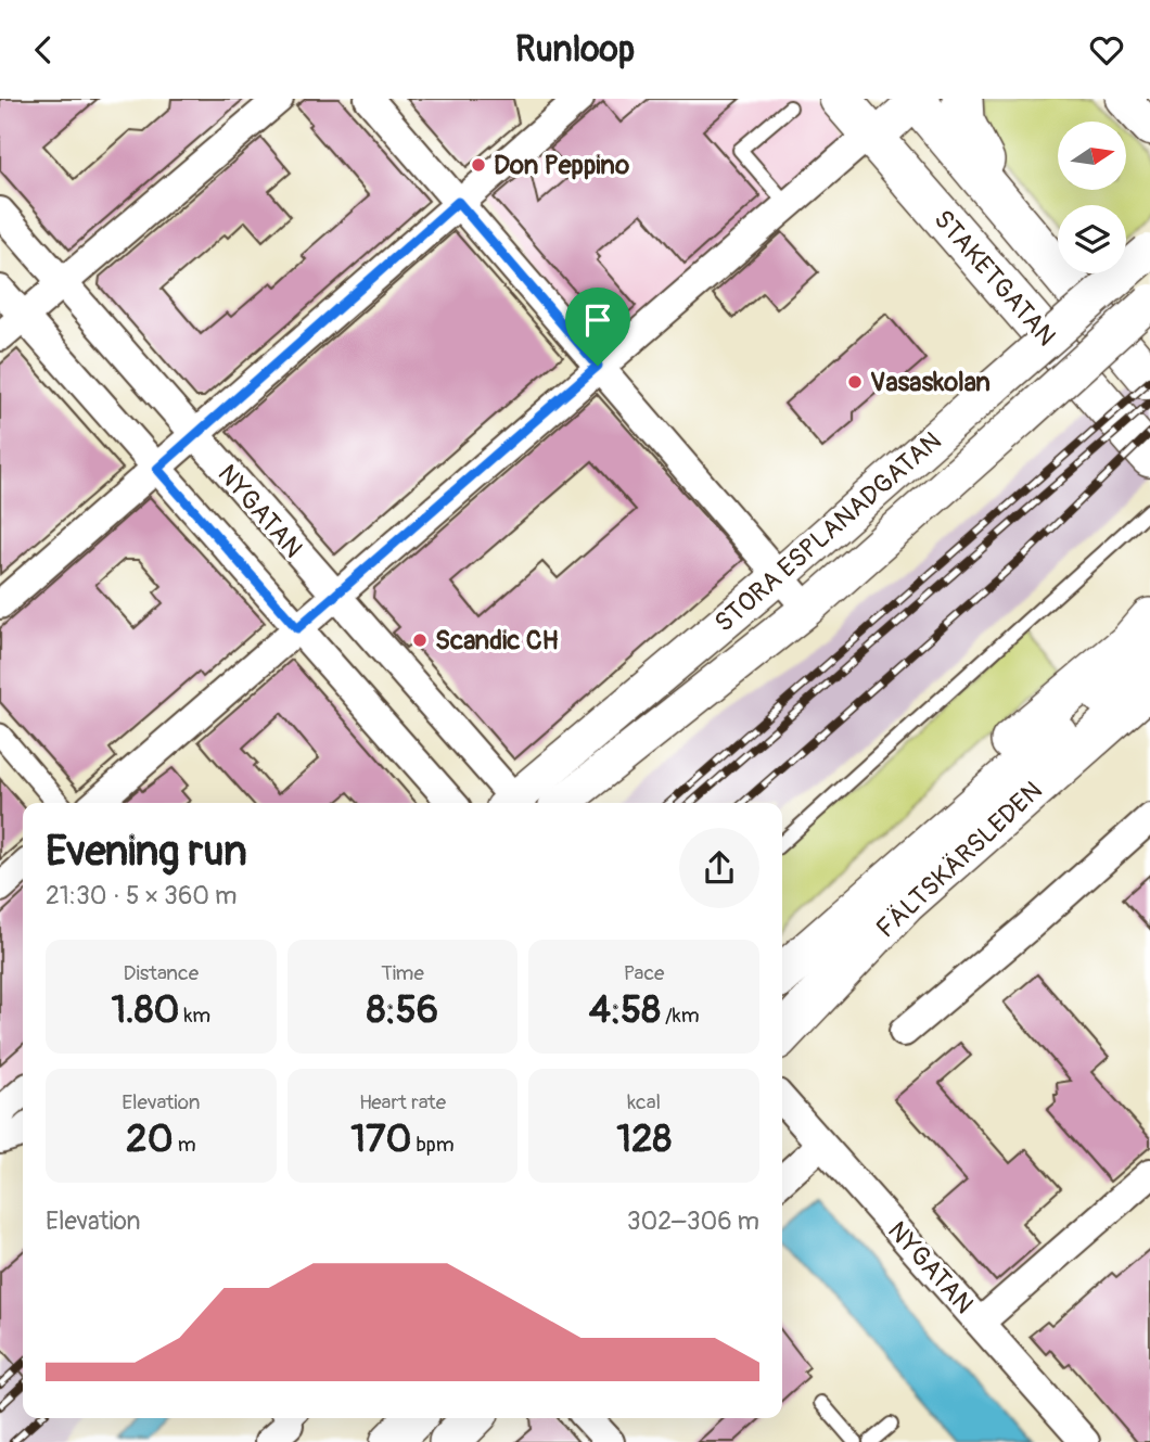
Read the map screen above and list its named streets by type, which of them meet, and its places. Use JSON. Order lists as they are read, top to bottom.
{
  "streets": {
    "main road": ["STAKETGATAN", "FÄLTSKÄRSLEDEN"],
    "street": ["NYGATAN", "STORA ESPLANADGATAN"]
  },
  "places": ["Don Peppino", "Vasaskolan", "Scandic CH"],
  "north": "right",
  "page": {
    "header": "Runloop",
    "heading": ["Evening run", "21:30 · 5 × 360 m"],
    "stats": [
      ["Distance", "1.80 km"],
      ["Time", "8:56"],
      ["Pace", "4:58 /km"],
      ["Elevation", "20 m"],
      ["Heart rate", "170 bpm"],
      ["kcal", "128"]
    ],
    "chart": ["Elevation", "302–306 m"]
  }
}
